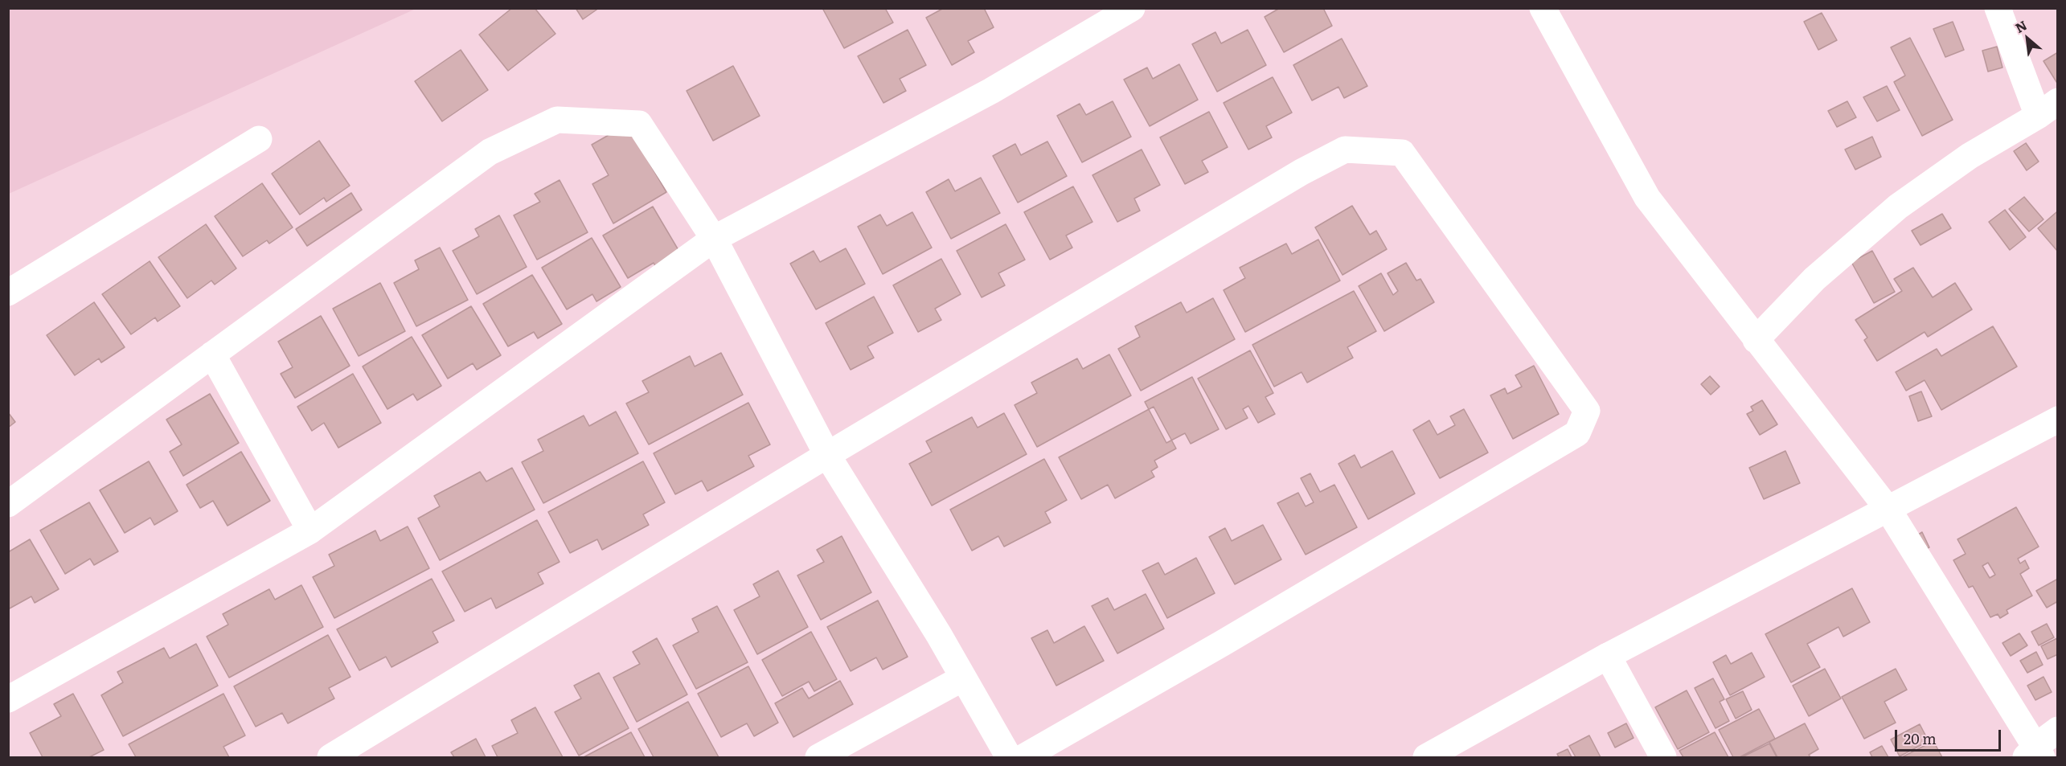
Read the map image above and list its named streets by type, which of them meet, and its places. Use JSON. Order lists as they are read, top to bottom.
{
  "scale_bar": "20 m",
  "north": "top left"
}
